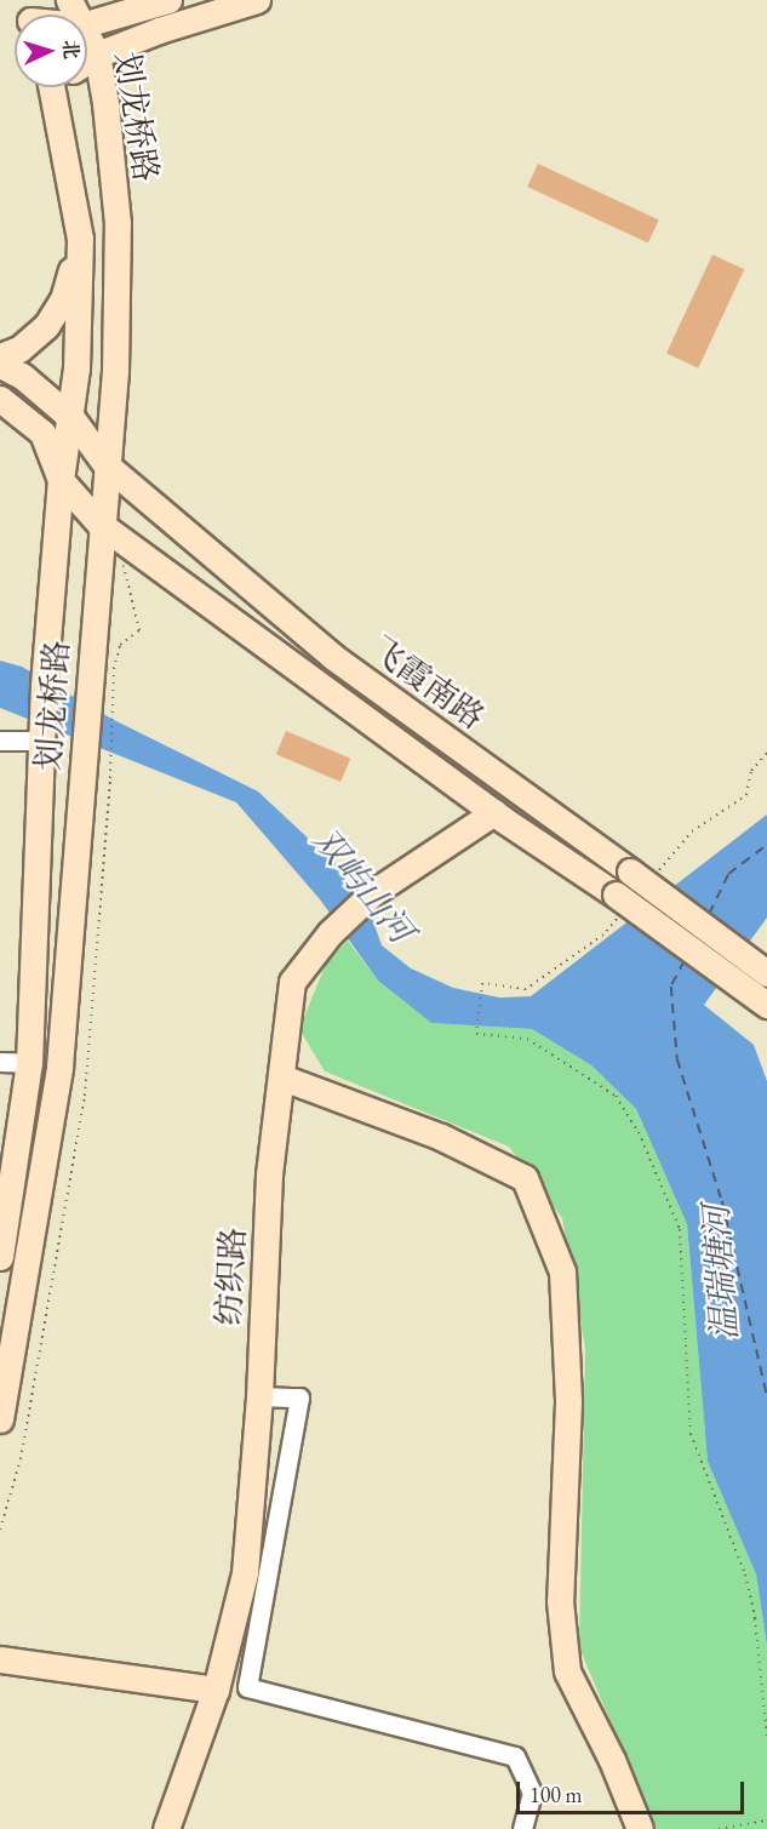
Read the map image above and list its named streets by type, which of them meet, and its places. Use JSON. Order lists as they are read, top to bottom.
{
  "streets": {
    "main road": ["划龙桥路", "飞霞南路", "纺织路"]
  },
  "crossings": [
    ["划龙桥路", "飞霞南路"],
    ["飞霞南路", "纺织路"]
  ],
  "water": ["双屿山河", "温瑞塘河"],
  "scale_bar": "100 m",
  "north": "right"
}
